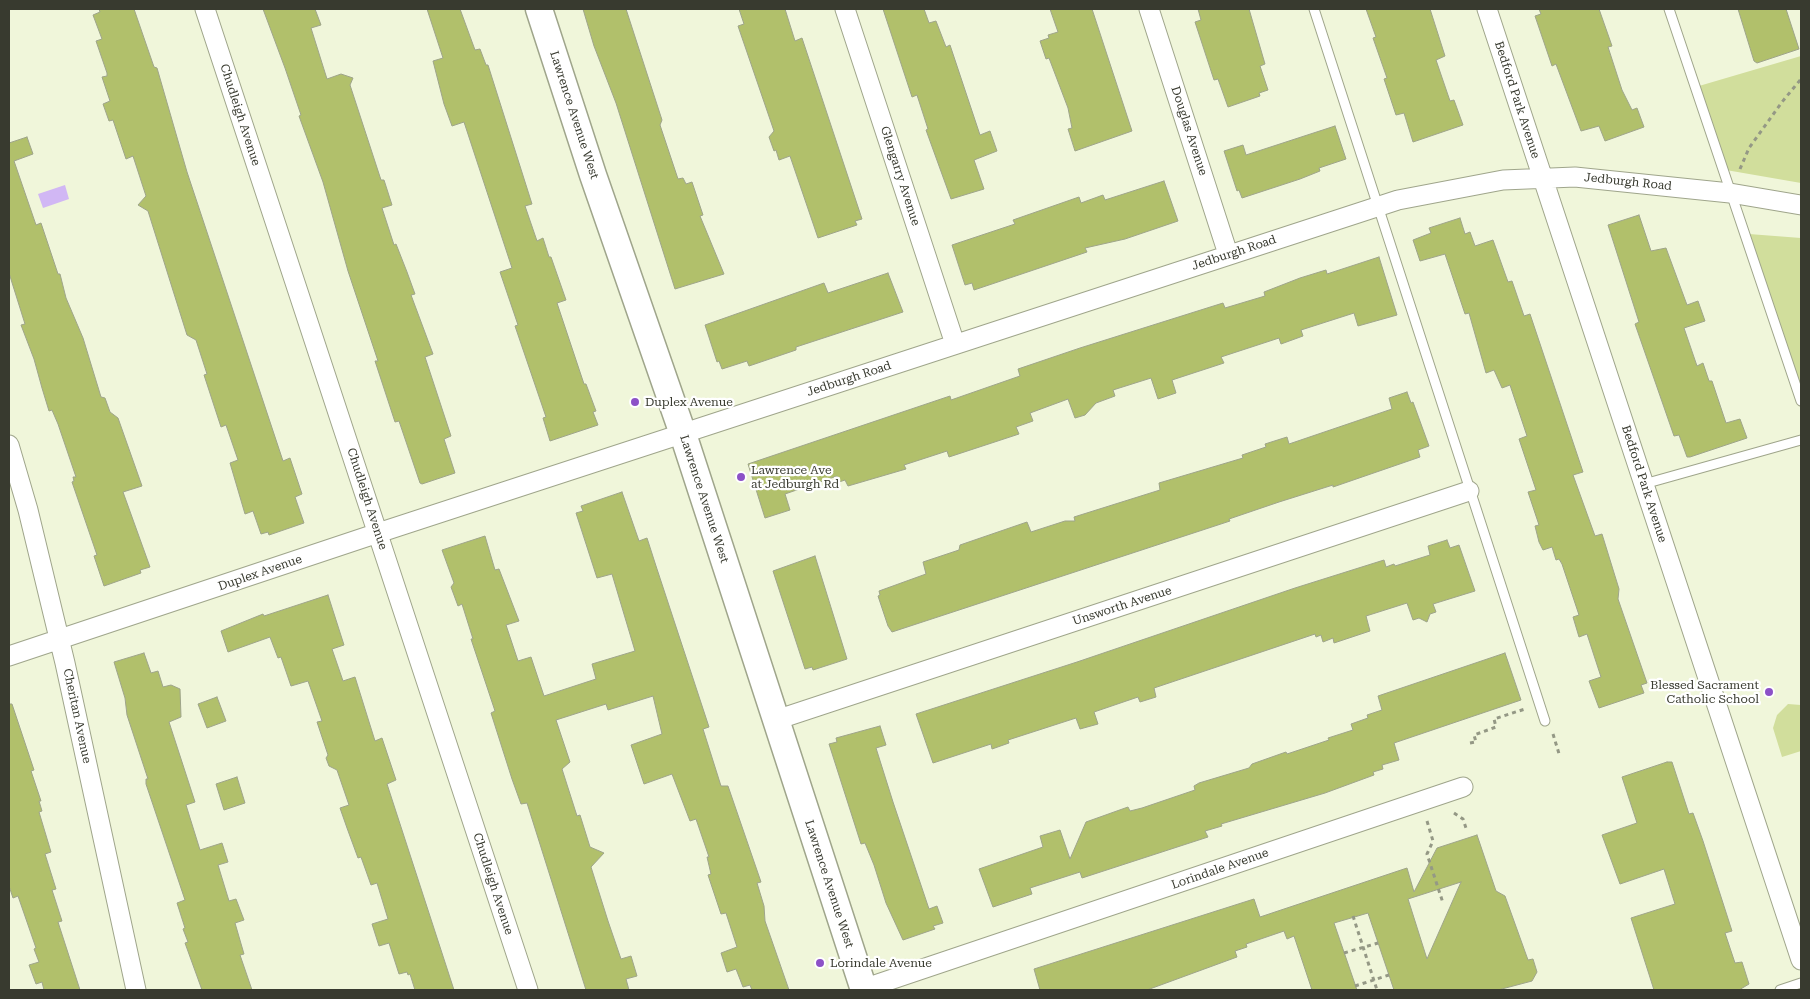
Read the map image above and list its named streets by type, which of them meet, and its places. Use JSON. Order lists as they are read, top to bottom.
{
  "streets": {
    "main road": ["Lawrence Avenue West"],
    "street": [
      "Bedford Park Avenue",
      "Chudleigh Avenue",
      "Douglas Avenue",
      "Glengarry Avenue",
      "Jedburgh Road",
      "Duplex Avenue",
      "Unsworth Avenue",
      "Cheritan Avenue",
      "Lorindale Avenue"
    ]
  },
  "crossings": [
    ["Bedford Park Avenue", "Jedburgh Road"],
    ["Chudleigh Avenue", "Duplex Avenue"],
    ["Lawrence Avenue West", "Jedburgh Road"],
    ["Lawrence Avenue West", "Duplex Avenue"],
    ["Lawrence Avenue West", "Unsworth Avenue"],
    ["Lawrence Avenue West", "Lorindale Avenue"],
    ["Douglas Avenue", "Jedburgh Road"],
    ["Glengarry Avenue", "Jedburgh Road"],
    ["Jedburgh Road", "Duplex Avenue"],
    ["Duplex Avenue", "Cheritan Avenue"]
  ],
  "places": [
    "Duplex Avenue",
    "Lawrence Ave at Jedburgh Rd",
    "Blessed Sacrament Catholic School",
    "Lorindale Avenue"
  ]
}
